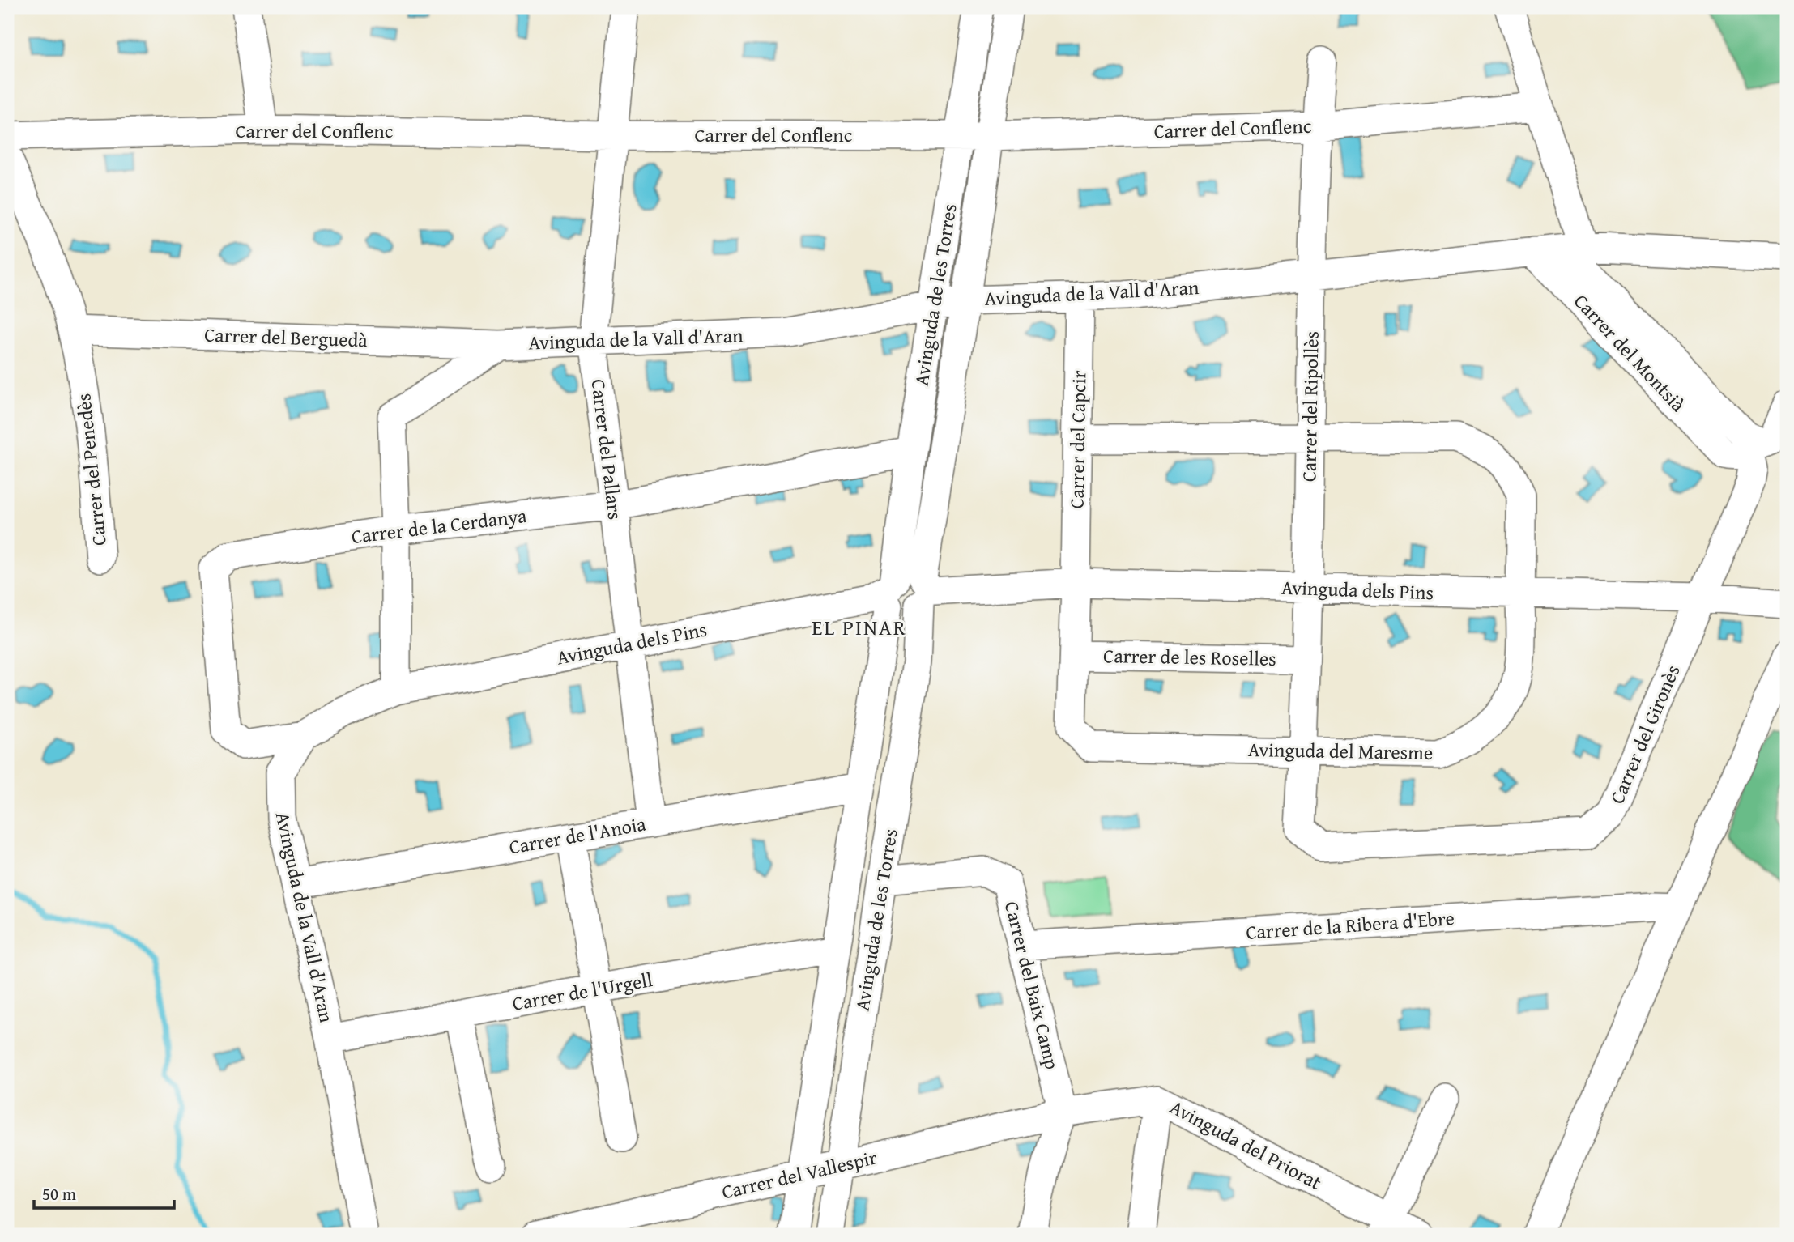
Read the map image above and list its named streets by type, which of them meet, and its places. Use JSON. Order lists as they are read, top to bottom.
{
  "streets": {
    "street": [
      "Carrer del Conflenc",
      "Avinguda de la Vall d'Aran",
      "Avinguda de les Torres",
      "Carrer del Berguedà",
      "Carrer del Montsià",
      "Carrer del Ripollès",
      "Carrer del Capcir",
      "Carrer del Pallars",
      "Carrer del Penedès",
      "Carrer de la Cerdanya",
      "Avinguda dels Pins",
      "Carrer de les Roselles",
      "Carrer del Gironès",
      "Avinguda del Maresme",
      "Carrer de l'Anoia",
      "Carrer de la Ribera d'Ebre",
      "Carrer del Baix Camp",
      "Carrer de l'Urgell",
      "Avinguda del Priorat",
      "Carrer del Vallespir"
    ]
  },
  "crossings": [
    ["Carrer del Conflenc", "Avinguda de les Torres"],
    ["Carrer del Conflenc", "Carrer del Montsià"],
    ["Carrer del Conflenc", "Carrer del Ripollès"],
    ["Carrer del Conflenc", "Carrer del Pallars"],
    ["Avinguda de la Vall d'Aran", "Avinguda de les Torres"],
    ["Avinguda de la Vall d'Aran", "Carrer del Berguedà"],
    ["Avinguda de la Vall d'Aran", "Carrer del Montsià"],
    ["Avinguda de la Vall d'Aran", "Carrer del Ripollès"],
    ["Avinguda de la Vall d'Aran", "Carrer del Capcir"],
    ["Avinguda de la Vall d'Aran", "Carrer del Pallars"],
    ["Avinguda de la Vall d'Aran", "Carrer de la Cerdanya"],
    ["Avinguda de la Vall d'Aran", "Avinguda dels Pins"],
    ["Avinguda de la Vall d'Aran", "Carrer de l'Anoia"],
    ["Avinguda de la Vall d'Aran", "Carrer de l'Urgell"],
    ["Avinguda de les Torres", "Carrer de la Cerdanya"],
    ["Avinguda de les Torres", "Avinguda dels Pins"],
    ["Avinguda de les Torres", "Carrer de l'Anoia"],
    ["Avinguda de les Torres", "Carrer del Baix Camp"],
    ["Avinguda de les Torres", "Carrer de l'Urgell"],
    ["Avinguda de les Torres", "Carrer del Vallespir"],
    ["Carrer del Berguedà", "Carrer del Penedès"],
    ["Carrer del Montsià", "Carrer del Gironès"],
    ["Carrer del Ripollès", "Avinguda dels Pins"],
    ["Carrer del Ripollès", "Carrer de les Roselles"],
    ["Carrer del Ripollès", "Carrer del Gironès"],
    ["Carrer del Ripollès", "Avinguda del Maresme"],
    ["Carrer del Capcir", "Avinguda dels Pins"],
    ["Carrer del Capcir", "Avinguda del Maresme"],
    ["Carrer del Pallars", "Carrer de la Cerdanya"],
    ["Carrer del Pallars", "Avinguda dels Pins"],
    ["Carrer del Pallars", "Carrer de l'Anoia"],
    ["Avinguda dels Pins", "Carrer del Gironès"],
    ["Avinguda dels Pins", "Avinguda del Maresme"],
    ["Carrer de les Roselles", "Avinguda del Maresme"],
    ["Carrer del Gironès", "Avinguda del Maresme"],
    ["Carrer de la Ribera d'Ebre", "Carrer del Baix Camp"],
    ["Carrer del Baix Camp", "Avinguda del Priorat"],
    ["Carrer del Baix Camp", "Carrer del Vallespir"],
    ["Avinguda del Priorat", "Carrer del Vallespir"]
  ],
  "districts": ["EL PINAR"],
  "scale_bar": "50 m"
}
